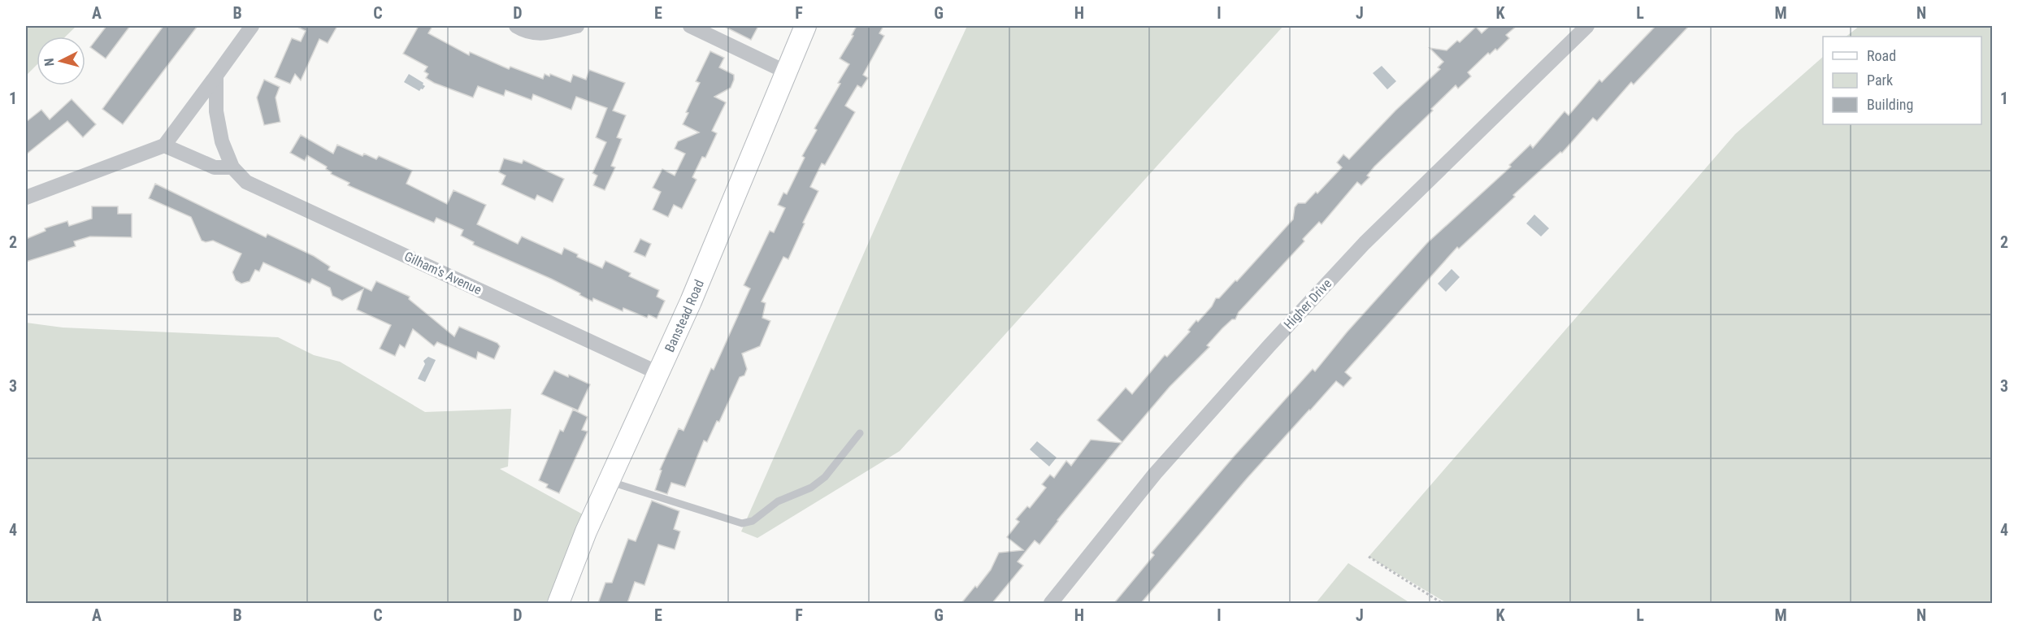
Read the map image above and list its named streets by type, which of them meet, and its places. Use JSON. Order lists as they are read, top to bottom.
{
  "streets": {
    "street": ["Gilham's Avenue", "Higher Drive", "Banstead Road"]
  },
  "crossings": [
    ["Gilham's Avenue", "Banstead Road"]
  ],
  "legend": ["Road", "Park", "Building"],
  "north": "left",
  "grid": {
    "columns": [
      "A",
      "B",
      "C",
      "D",
      "E",
      "F",
      "G",
      "H",
      "I",
      "J",
      "K",
      "L",
      "M",
      "N"
    ],
    "rows": [
      "1",
      "2",
      "3",
      "4"
    ]
  }
}
